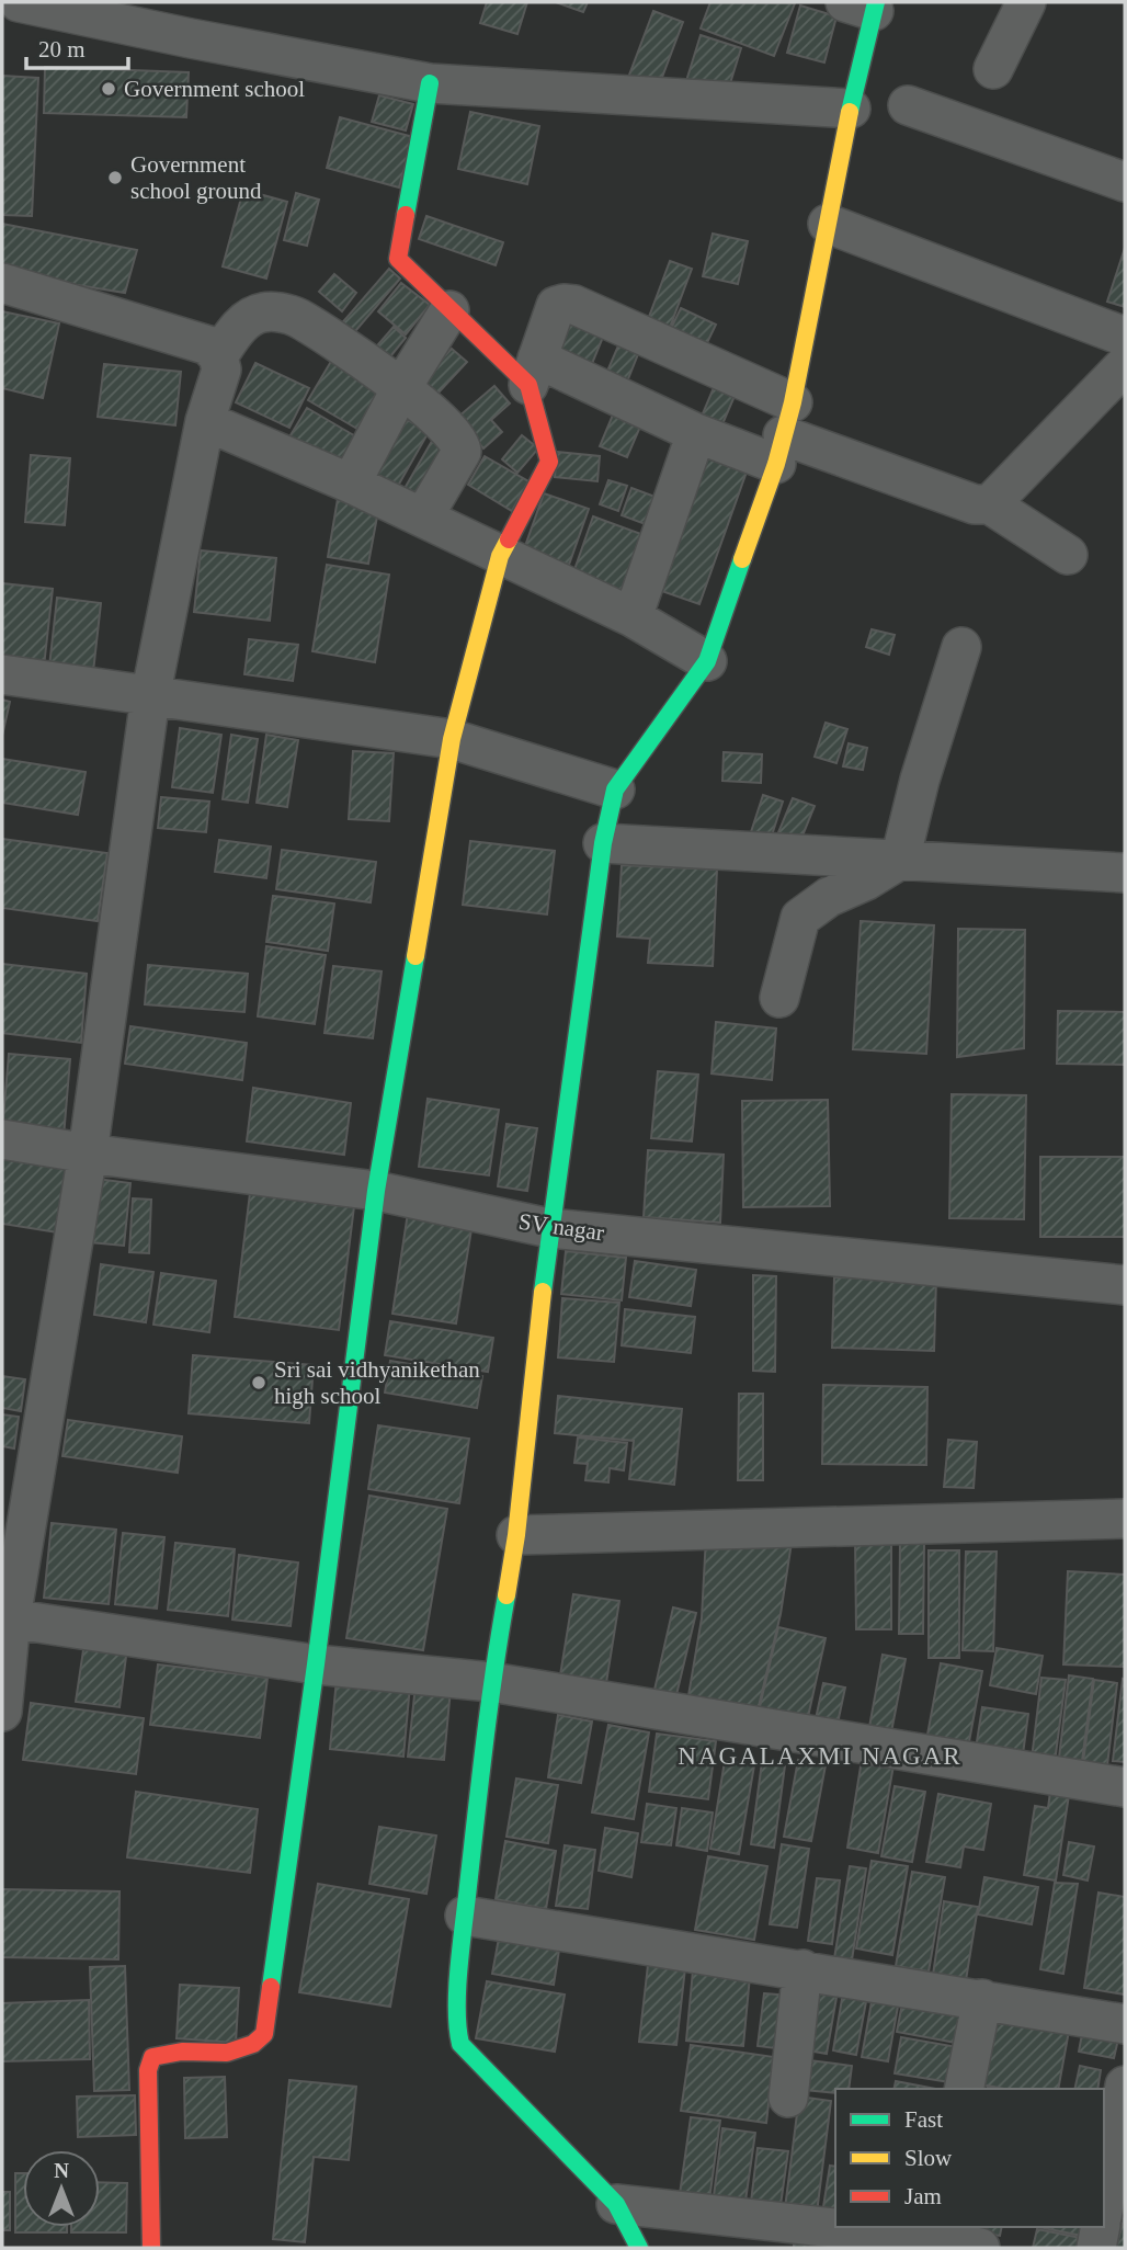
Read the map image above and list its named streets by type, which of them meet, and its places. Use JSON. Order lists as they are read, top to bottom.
{
  "streets": {
    "street": ["SV nagar"]
  },
  "districts": ["NAGALAXMI NAGAR"],
  "places": ["Government school", "Government school ground", "Sri sai vidhyanikethan high school"],
  "legend": ["Fast", "Slow", "Jam"],
  "scale_bar": "20 m",
  "north": "top"
}
